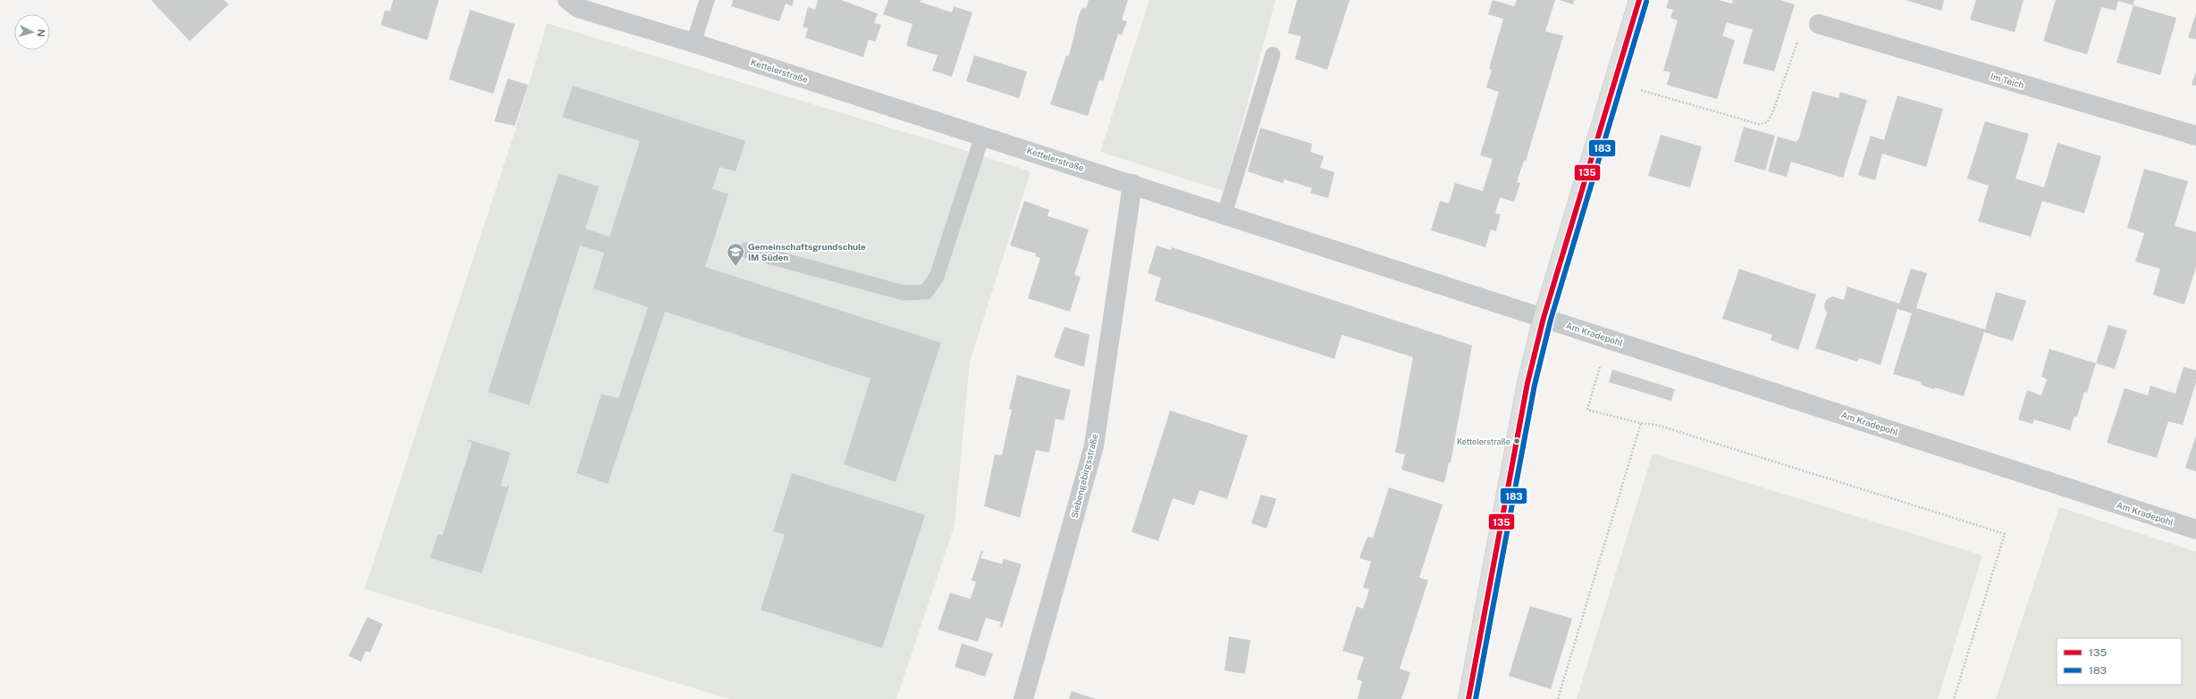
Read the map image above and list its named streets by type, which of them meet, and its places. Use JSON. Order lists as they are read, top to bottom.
{
  "streets": {
    "street": [
      "Kettelerstraße",
      "Im Teich",
      "Am Kradepohl",
      "Siebengebirgsstraße"
    ]
  },
  "crossings": [
    ["Kettelerstraße", "Am Kradepohl"],
    ["Kettelerstraße", "Siebengebirgsstraße"]
  ],
  "places": {
    "school or university": ["Gemeinschaftsgrundschule IM Süden"],
    "other": ["Kettelerstraße"]
  },
  "lines": ["transit line 135", "transit line 183"],
  "legend": ["135", "183"],
  "north": "right"
}
